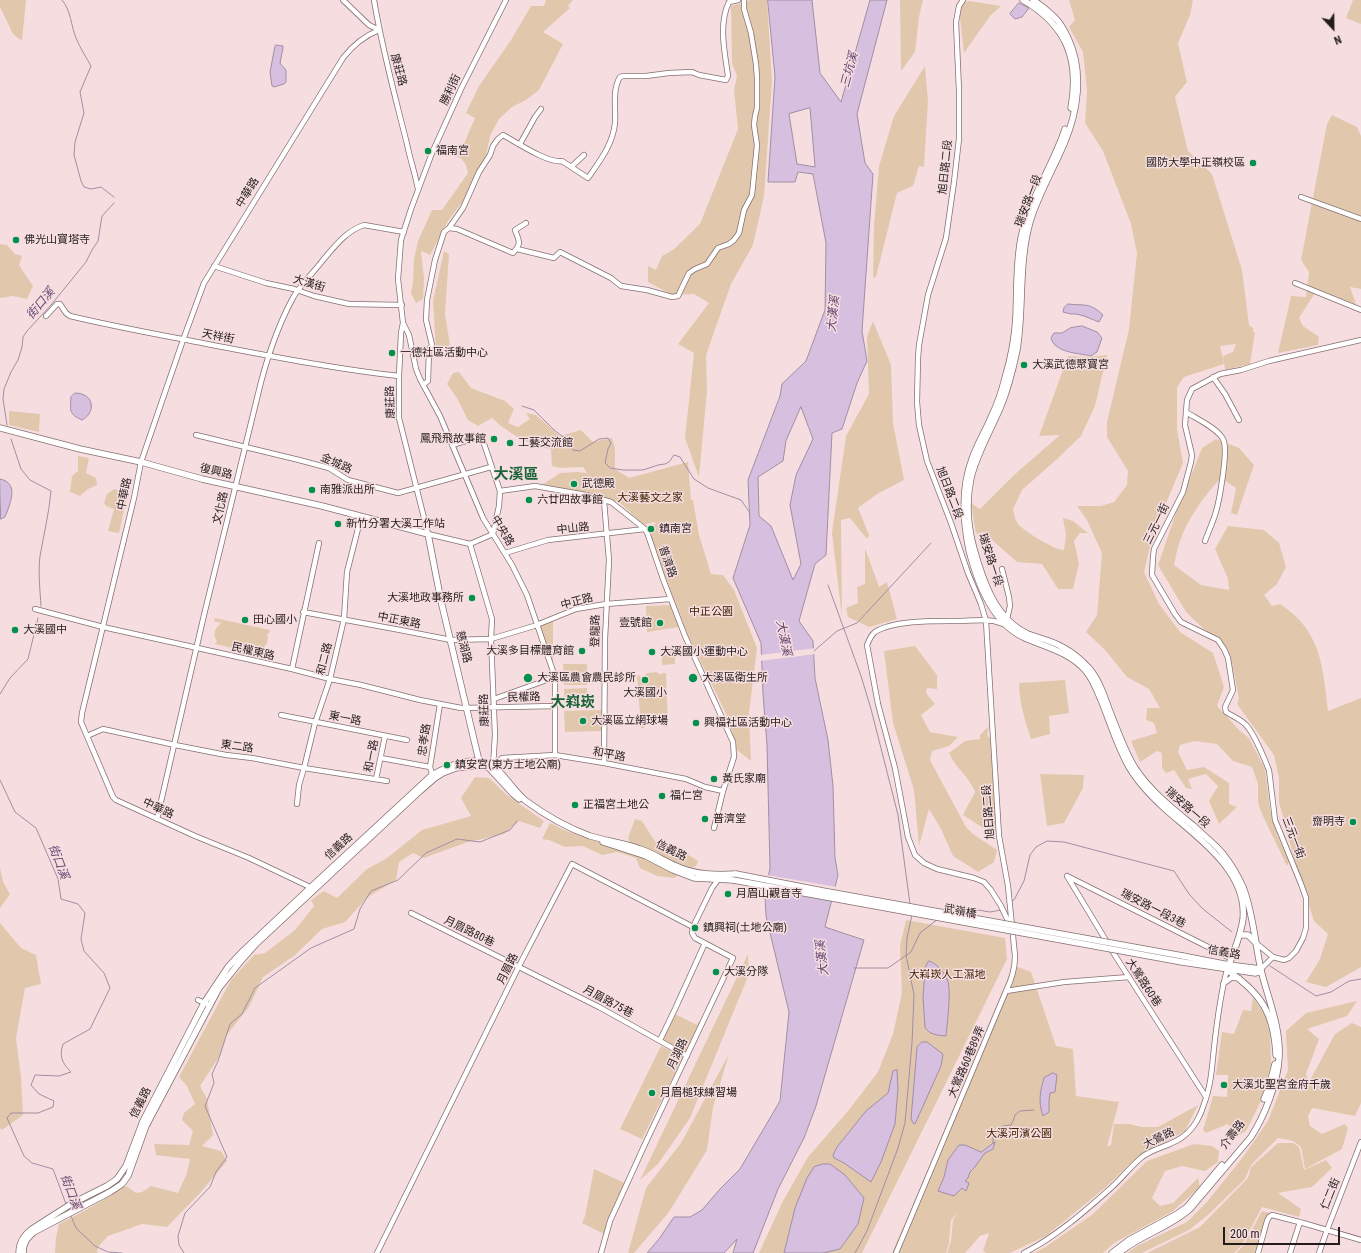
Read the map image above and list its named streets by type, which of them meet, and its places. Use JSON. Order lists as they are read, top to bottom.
{
  "streets": {
    "main road": [
      "瑞安路一段",
      "復興路",
      "慈湖路",
      "信義路",
      "武嶺橋",
      "介壽路"
    ],
    "street": [
      "康莊路",
      "勝利街",
      "旭日路二段",
      "中華路",
      "大漢街",
      "天祥街",
      "金城路",
      "文化路",
      "三元一街",
      "中山路",
      "中央路",
      "普濟路",
      "中正路",
      "中正東路",
      "登龍路",
      "民權東路",
      "和二路",
      "民權路",
      "東一路",
      "忠孝路",
      "東二路",
      "和平路",
      "和一路",
      "瑞安路一段3巷",
      "月眉路80巷",
      "月眉路",
      "大鶯路60巷",
      "月眉路75巷",
      "月湖路",
      "大鶯路60巷89弄",
      "大鶯路",
      "仁二街"
    ]
  },
  "crossings": [
    ["康莊路", "勝利街"],
    ["康莊路", "中華路"],
    ["康莊路", "大漢街"],
    ["康莊路", "天祥街"],
    ["康莊路", "金城路"],
    ["康莊路", "復興路"],
    ["康莊路", "文化路"],
    ["康莊路", "中央路"],
    ["康莊路", "中正路"],
    ["康莊路", "中正東路"],
    ["康莊路", "慈湖路"],
    ["康莊路", "民權路"],
    ["康莊路", "和平路"],
    ["康莊路", "信義路"],
    ["旭日路二段", "大鶯路60巷89弄"],
    ["中華路", "大漢街"],
    ["中華路", "天祥街"],
    ["中華路", "復興路"],
    ["中華路", "文化路"],
    ["中華路", "民權東路"],
    ["中華路", "東二路"],
    ["中華路", "信義路"],
    ["瑞安路一段", "信義路"],
    ["瑞安路一段", "瑞安路一段3巷"],
    ["瑞安路一段", "介壽路"],
    ["瑞安路一段", "大鶯路"],
    ["大漢街", "文化路"],
    ["天祥街", "文化路"],
    ["金城路", "文化路"],
    ["金城路", "中央路"],
    ["復興路", "文化路"],
    ["復興路", "慈湖路"],
    ["復興路", "和二路"],
    ["文化路", "民權東路"],
    ["文化路", "東二路"],
    ["中山路", "中央路"],
    ["中山路", "普濟路"],
    ["中山路", "登龍路"],
    ["中央路", "中正路"],
    ["中央路", "民權路"],
    ["中央路", "和平路"],
    ["普濟路", "中正路"],
    ["普濟路", "登龍路"],
    ["普濟路", "和平路"],
    ["中正路", "中正東路"],
    ["中正路", "登龍路"],
    ["中正東路", "慈湖路"],
    ["中正東路", "和二路"],
    ["登龍路", "和平路"],
    ["慈湖路", "民權東路"],
    ["慈湖路", "民權路"],
    ["慈湖路", "信義路"],
    ["民權東路", "和二路"],
    ["民權東路", "民權路"],
    ["民權東路", "忠孝路"],
    ["和二路", "東一路"],
    ["和二路", "東二路"],
    ["東一路", "和一路"],
    ["忠孝路", "信義路"],
    ["東二路", "和一路"],
    ["和平路", "信義路"],
    ["信義路", "武嶺橋"],
    ["信義路", "介壽路"],
    ["信義路", "大鶯路"],
    ["瑞安路一段3巷", "大鶯路60巷"],
    ["月眉路80巷", "月眉路"],
    ["月眉路80巷", "月眉路75巷"],
    ["月眉路", "月眉路75巷"],
    ["月眉路", "月湖路"],
    ["大鶯路60巷", "大鶯路"],
    ["月眉路75巷", "月湖路"],
    ["介壽路", "大鶯路"]
  ],
  "districts": ["大溪區", "大嵙崁"],
  "water": ["三坑溪", "街口溪", "大漢溪"],
  "parks": [
    "大溪藝文之家",
    "中正公園",
    "大嵙崁人工濕地",
    "大溪河濱公園"
  ],
  "places": [
    "福南宮",
    "國防大學中正嶺校區",
    "佛光山寶塔寺",
    "一德社區活動中心",
    "大溪武德聚寶宮",
    "鳳飛飛故事館",
    "工藝交流館",
    "武德殿",
    "南雅派出所",
    "六廿四故事館",
    "新竹分署大溪工作站",
    "鎮南宮",
    "大溪地政事務所",
    "田心國小",
    "壹號館",
    "大溪國中",
    "大溪多目標體育館",
    "大溪國小運動中心",
    "大溪區農會農民診所",
    "大溪區衛生所",
    "大溪國小",
    "大溪區立網球場",
    "興福社區活動中心",
    "鎮安宮(東方土地公廟)",
    "黃氏家廟",
    "福仁宮",
    "正福宮土地公",
    "普濟堂",
    "齋明寺",
    "月眉山觀音寺",
    "鎮興祠(土地公廟)",
    "大溪分隊",
    "大溪北聖宮金府千歲",
    "月眉槌球練習場"
  ],
  "scale_bar": "200 m",
  "north": "bottom"
}
